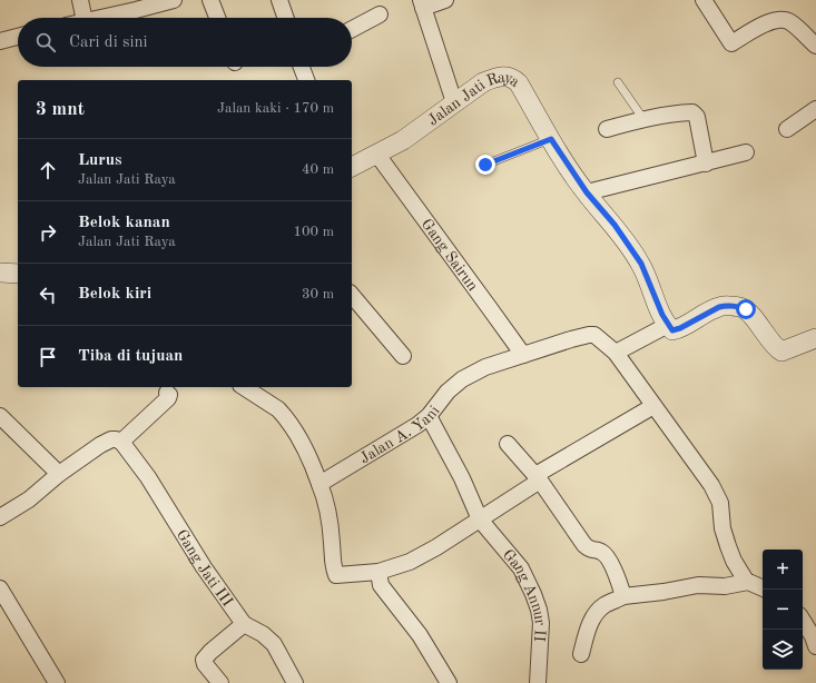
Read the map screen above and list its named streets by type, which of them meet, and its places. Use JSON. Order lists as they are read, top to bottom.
{
  "streets": {
    "street": [
      "Jalan Jati Raya",
      "Gang Sairun",
      "Jalan A. Yani",
      "Gang Jati III",
      "Gang Annur II"
    ]
  },
  "crossings": [
    ["Jalan Jati Raya", "Gang Sairun"],
    ["Gang Sairun", "Jalan A. Yani"],
    ["Jalan A. Yani", "Gang Annur II"]
  ],
  "page": {
    "search": "Cari di sini",
    "heading": ["3 mnt", "Jalan kaki · 170 m"],
    "list": [
      ["Lurus", "Jalan Jati Raya", "40 m"],
      ["Belok kanan", "Jalan Jati Raya", "100 m"],
      ["Belok kiri", "30 m"],
      "Tiba di tujuan"
    ],
    "map_buttons": ["+", "−"]
  }
}
